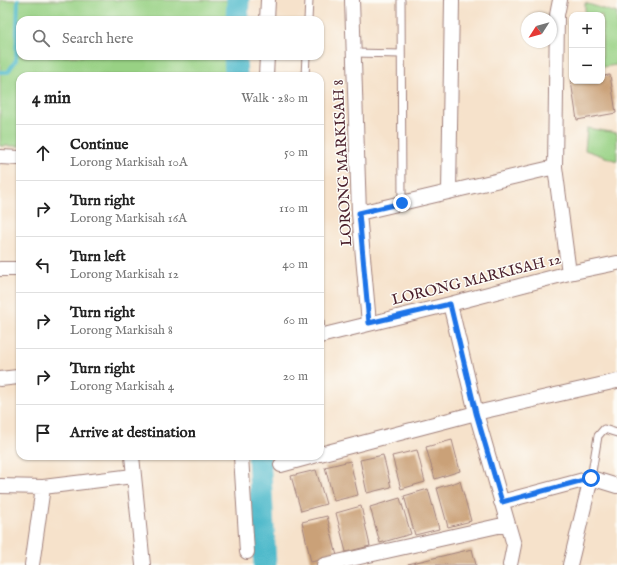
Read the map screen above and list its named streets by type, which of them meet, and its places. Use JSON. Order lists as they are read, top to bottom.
{
  "streets": {
    "street": ["LORONG MARKISAH 8", "LORONG MARKISAH 12"]
  },
  "crossings": [
    ["LORONG MARKISAH 8", "LORONG MARKISAH 12"]
  ],
  "north": "bottom left",
  "page": {
    "map_buttons": ["+", "−"],
    "search": "Search here",
    "heading": ["4 min", "Walk · 280 m"],
    "list": [
      ["Continue", "Lorong Markisah 10A", "50 m"],
      ["Turn right", "Lorong Markisah 16A", "110 m"],
      ["Turn left", "Lorong Markisah 12", "40 m"],
      ["Turn right", "Lorong Markisah 8", "60 m"],
      ["Turn right", "Lorong Markisah 4", "20 m"],
      "Arrive at destination"
    ]
  }
}
